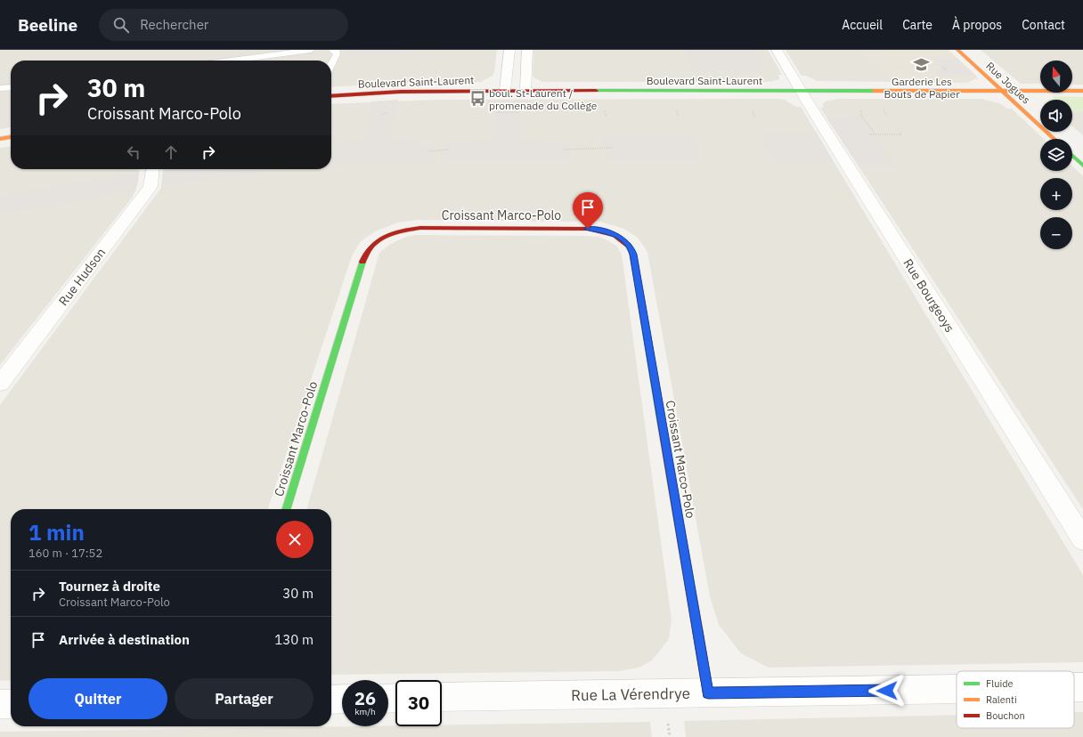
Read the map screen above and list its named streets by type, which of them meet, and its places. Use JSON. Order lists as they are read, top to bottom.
{
  "streets": {
    "street": [
      "Boulevard Saint-Laurent",
      "Rue Jogues",
      "Croissant Marco-Polo",
      "Rue Hudson",
      "Rue Bourgeoys",
      "Rue La Vérendrye"
    ]
  },
  "crossings": [
    ["Boulevard Saint-Laurent", "Rue Jogues"],
    ["Boulevard Saint-Laurent", "Rue Bourgeoys"],
    ["Croissant Marco-Polo", "Rue La Vérendrye"]
  ],
  "places": {
    "school or university": ["Garderie Les Bouts de Papier"],
    "bus stop": ["boul. St-Laurent / promenade du Collège"]
  },
  "legend": ["Fluide", "Ralenti", "Bouchon"],
  "north": "top",
  "page": {
    "header": "Beeline",
    "search": "Rechercher",
    "nav": [
      "Accueil",
      "Carte",
      "À propos",
      "Contact"
    ],
    "map_buttons": ["+", "−"],
    "turn": ["30 m", "Croissant Marco-Polo"],
    "heading": ["1 min", "160 m · 17:52"],
    "list": [
      {
        "name": "Tournez à droite",
        "note": "Croissant Marco-Polo",
        "value": "30 m"
      },
      {
        "name": "Arrivée à destination",
        "value": "130 m"
      }
    ],
    "buttons": ["Quitter", "Partager"],
    "speed": "26 km/h",
    "limit": "30"
  }
}
